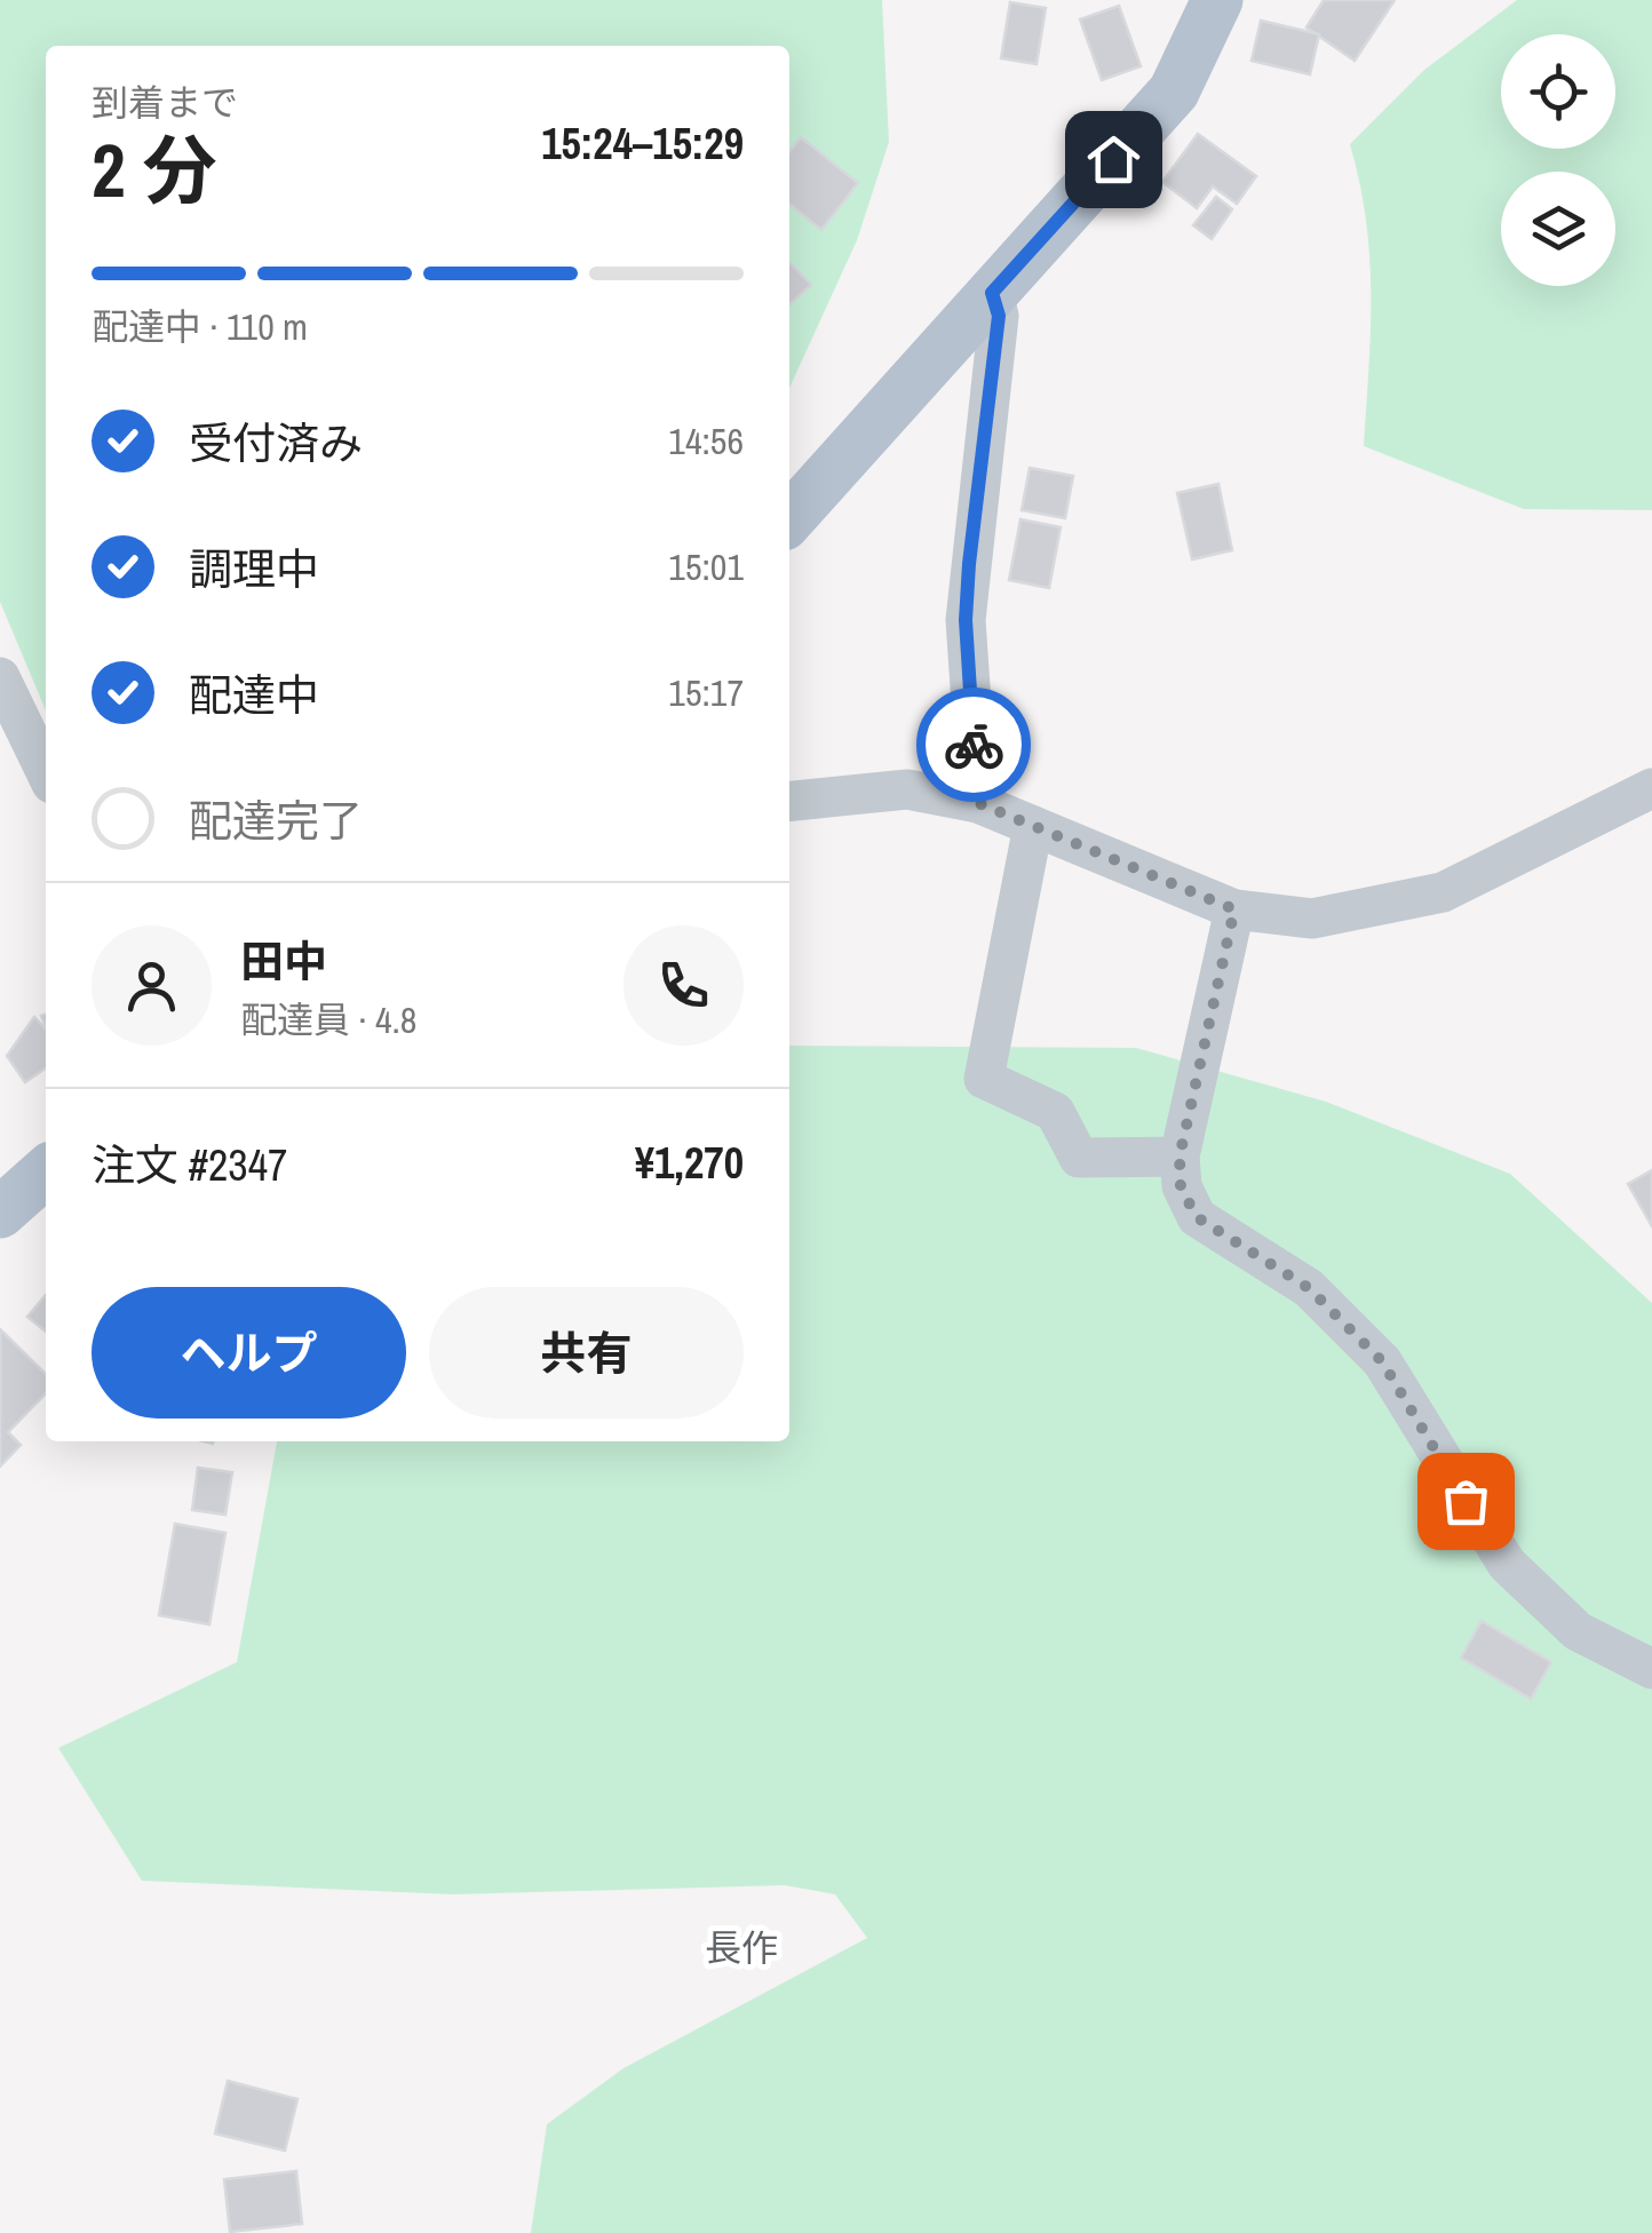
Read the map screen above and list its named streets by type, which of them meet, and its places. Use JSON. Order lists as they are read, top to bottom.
{
  "districts": ["長作"],
  "page": {
    "heading": ["2 分", "到着まで", "15:24–15:29"],
    "panel": [
      "田中",
      "配達員 · 4.8",
      "注文 #2347",
      "¥1,270"
    ],
    "bar": "配達中 · 110 m",
    "list": [
      ["受付済み", "14:56"],
      ["調理中", "15:01"],
      ["配達中", "15:17"],
      "配達完了"
    ],
    "buttons": ["ヘルプ", "共有"]
  }
}
